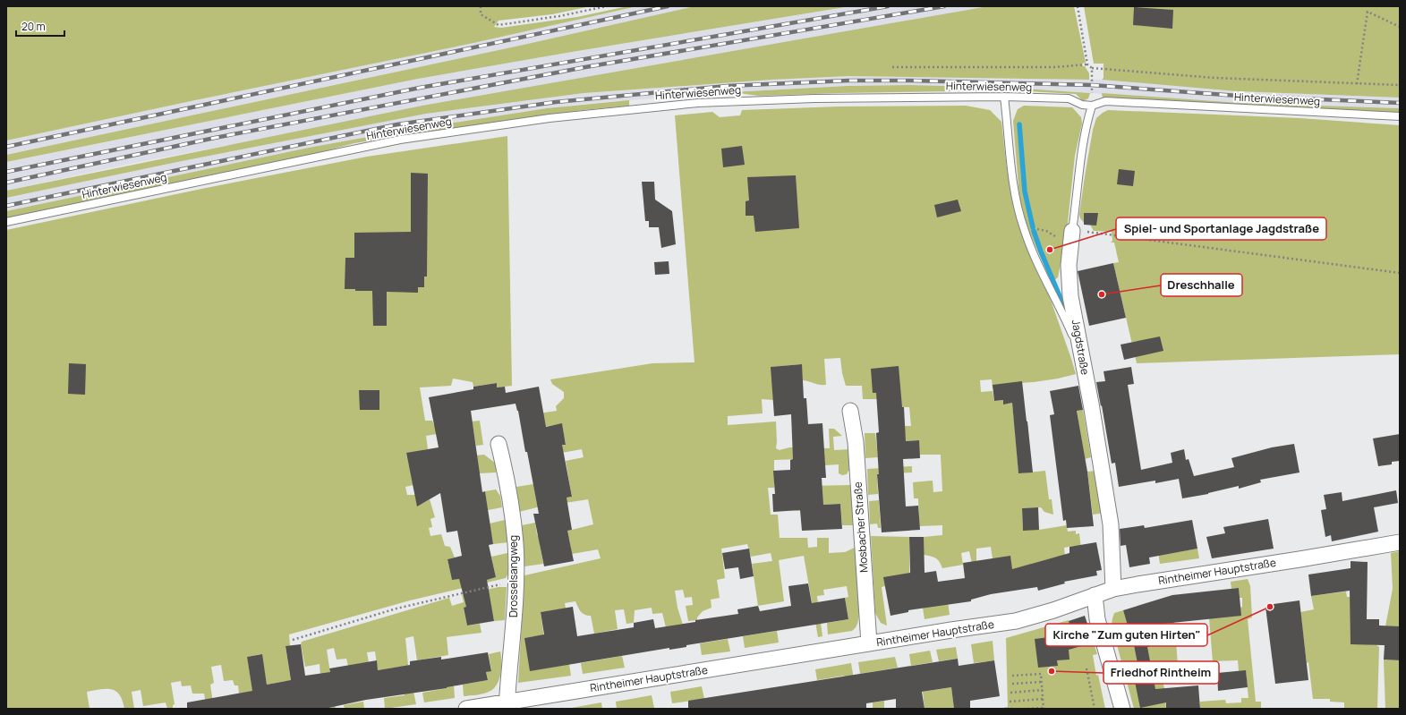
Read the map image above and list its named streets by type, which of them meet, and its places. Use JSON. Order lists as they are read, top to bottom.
{
  "streets": {
    "street": [
      "Jagdstraße",
      "Mosbacher Straße",
      "Rintheimer Hauptstraße",
      "Drosselsangweg"
    ],
    "lane": ["Hinterwiesenweg"]
  },
  "crossings": [
    ["Hinterwiesenweg", "Jagdstraße"],
    ["Jagdstraße", "Rintheimer Hauptstraße"],
    ["Mosbacher Straße", "Rintheimer Hauptstraße"],
    ["Rintheimer Hauptstraße", "Drosselsangweg"]
  ],
  "places": [
    "Spiel- und Sportanlage Jagdstraße",
    "Dreschhalle",
    "Kirche \"Zum guten Hirten\"",
    "Friedhof Rintheim"
  ],
  "scale_bar": "20 m"
}
